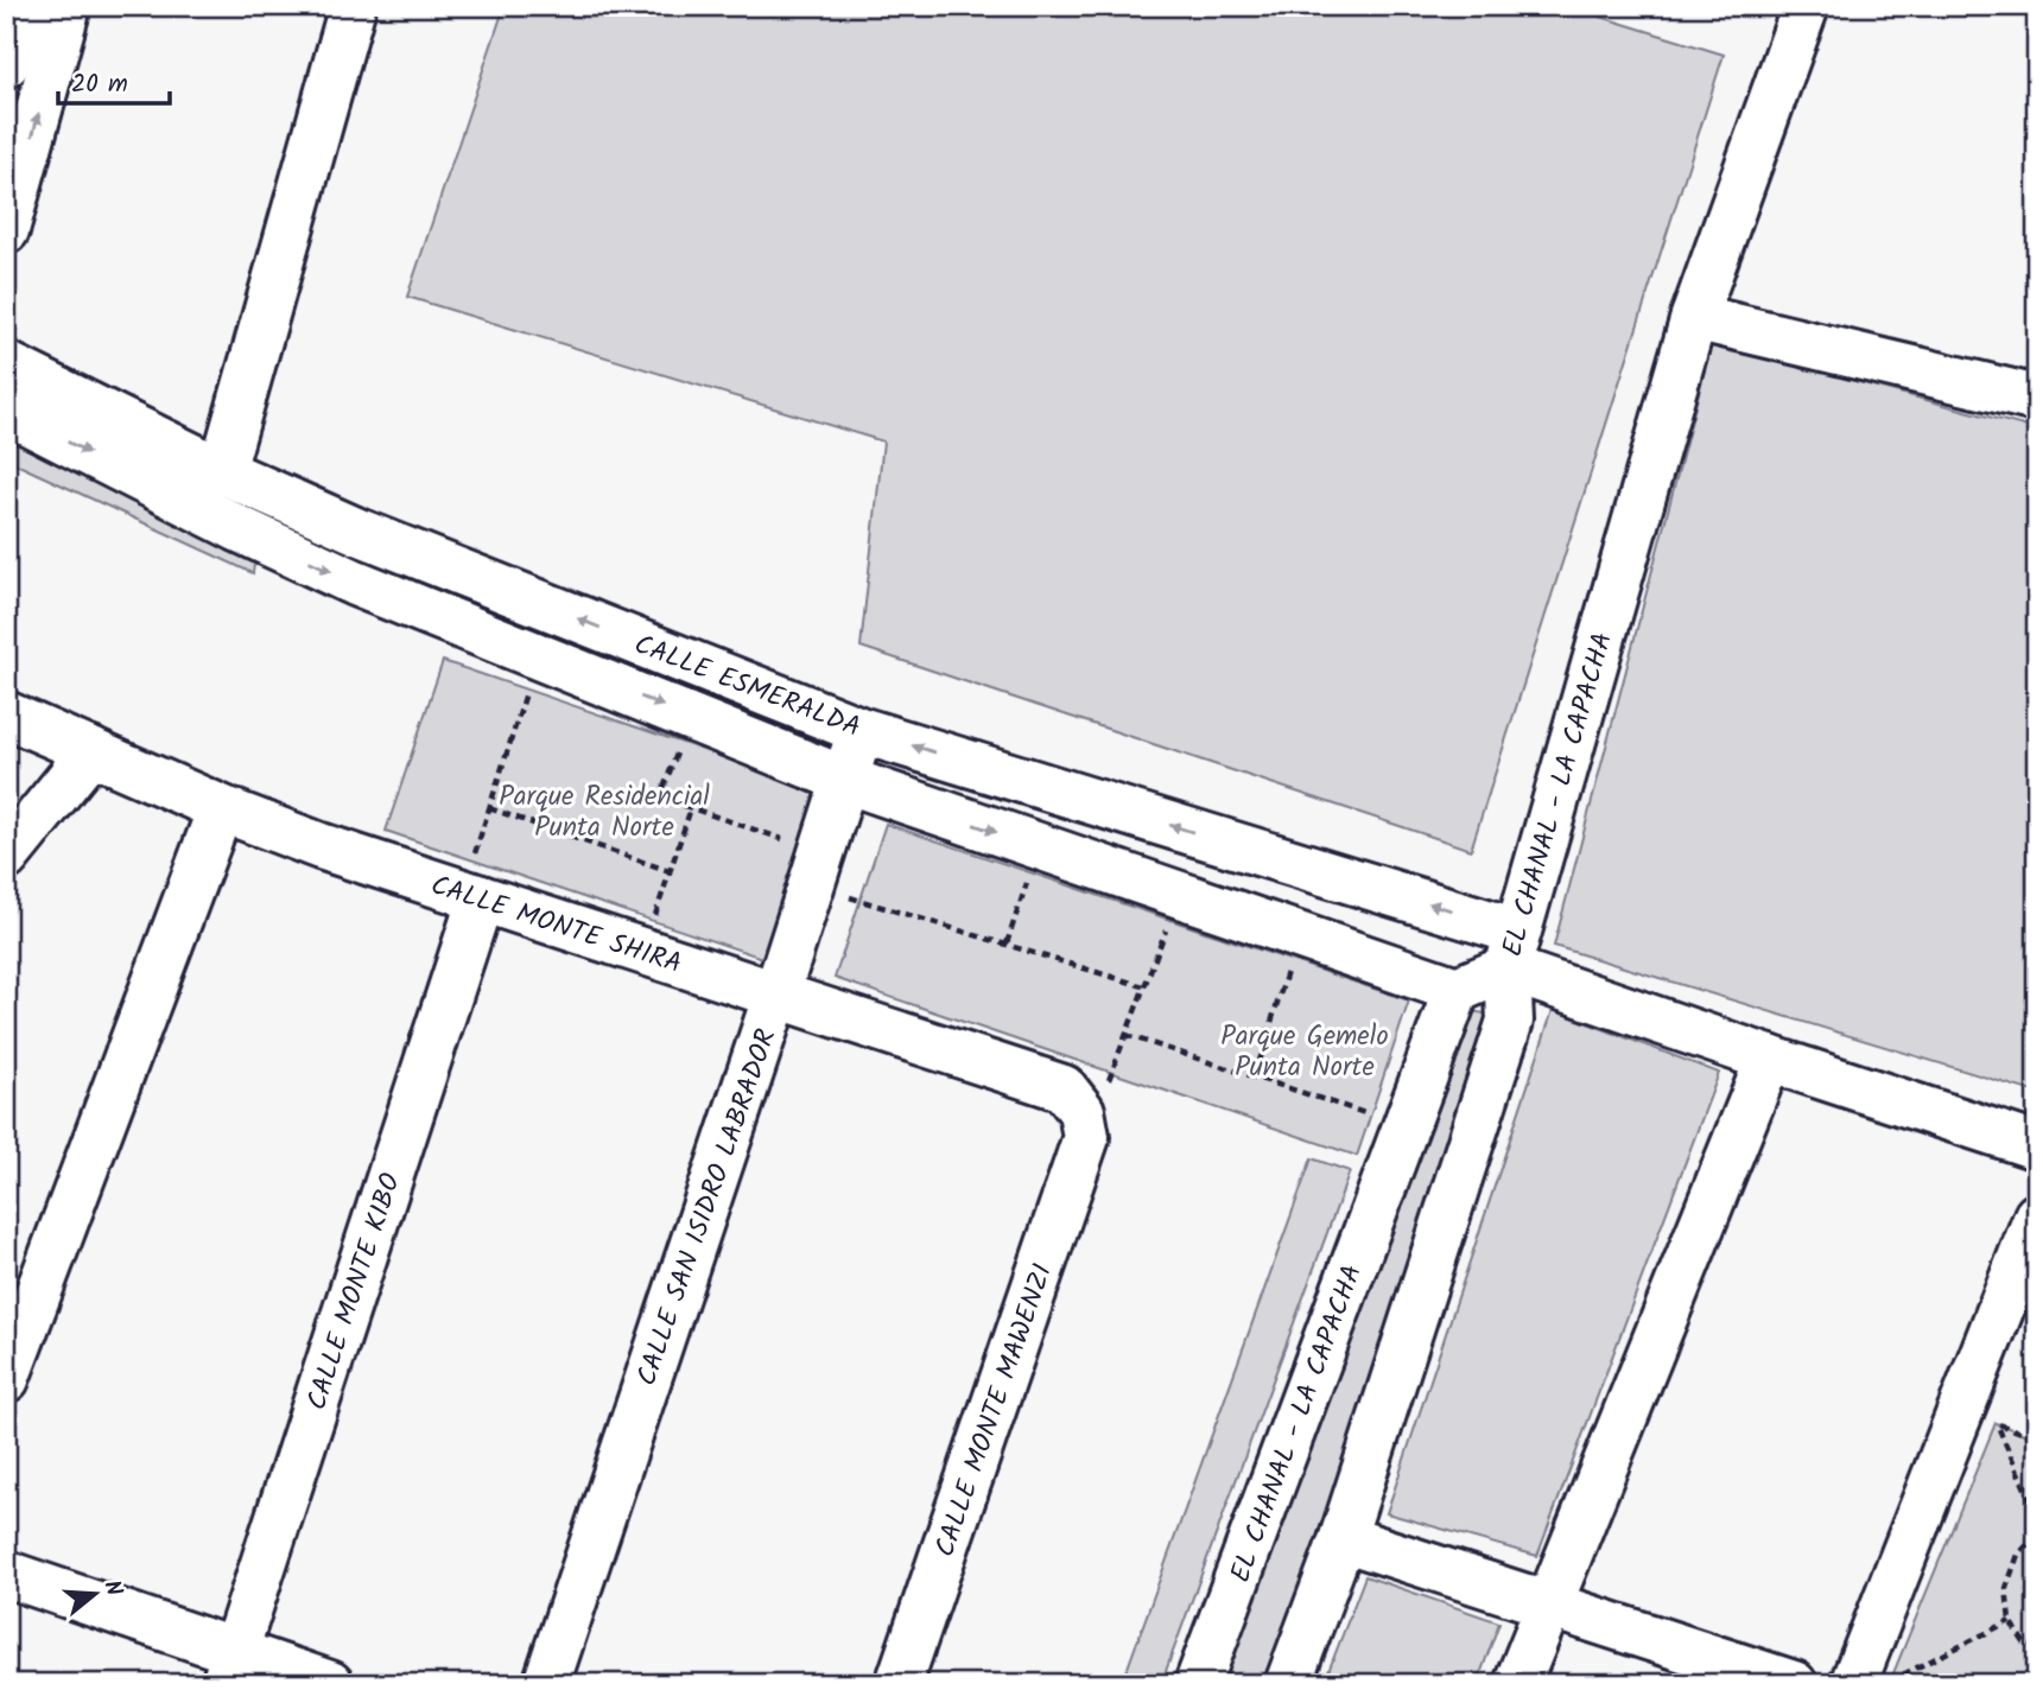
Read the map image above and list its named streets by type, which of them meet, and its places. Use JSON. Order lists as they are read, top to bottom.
{
  "streets": {
    "street": [
      "CALLE ESMERALDA",
      "EL CHANAL - LA CAPACHA",
      "CALLE MONTE SHIRA",
      "CALLE SAN ISIDRO LABRADOR",
      "CALLE MONTE KIBO",
      "CALLE MONTE MAWENZI"
    ]
  },
  "crossings": [
    ["CALLE ESMERALDA", "EL CHANAL - LA CAPACHA"],
    ["CALLE ESMERALDA", "CALLE SAN ISIDRO LABRADOR"],
    ["CALLE MONTE SHIRA", "CALLE SAN ISIDRO LABRADOR"],
    ["CALLE MONTE SHIRA", "CALLE MONTE KIBO"],
    ["CALLE MONTE SHIRA", "CALLE MONTE MAWENZI"]
  ],
  "parks": ["Parque Residencial Punta Norte", "Parque Gemelo Punta Norte"],
  "scale_bar": "20 m",
  "north": "right"
}
